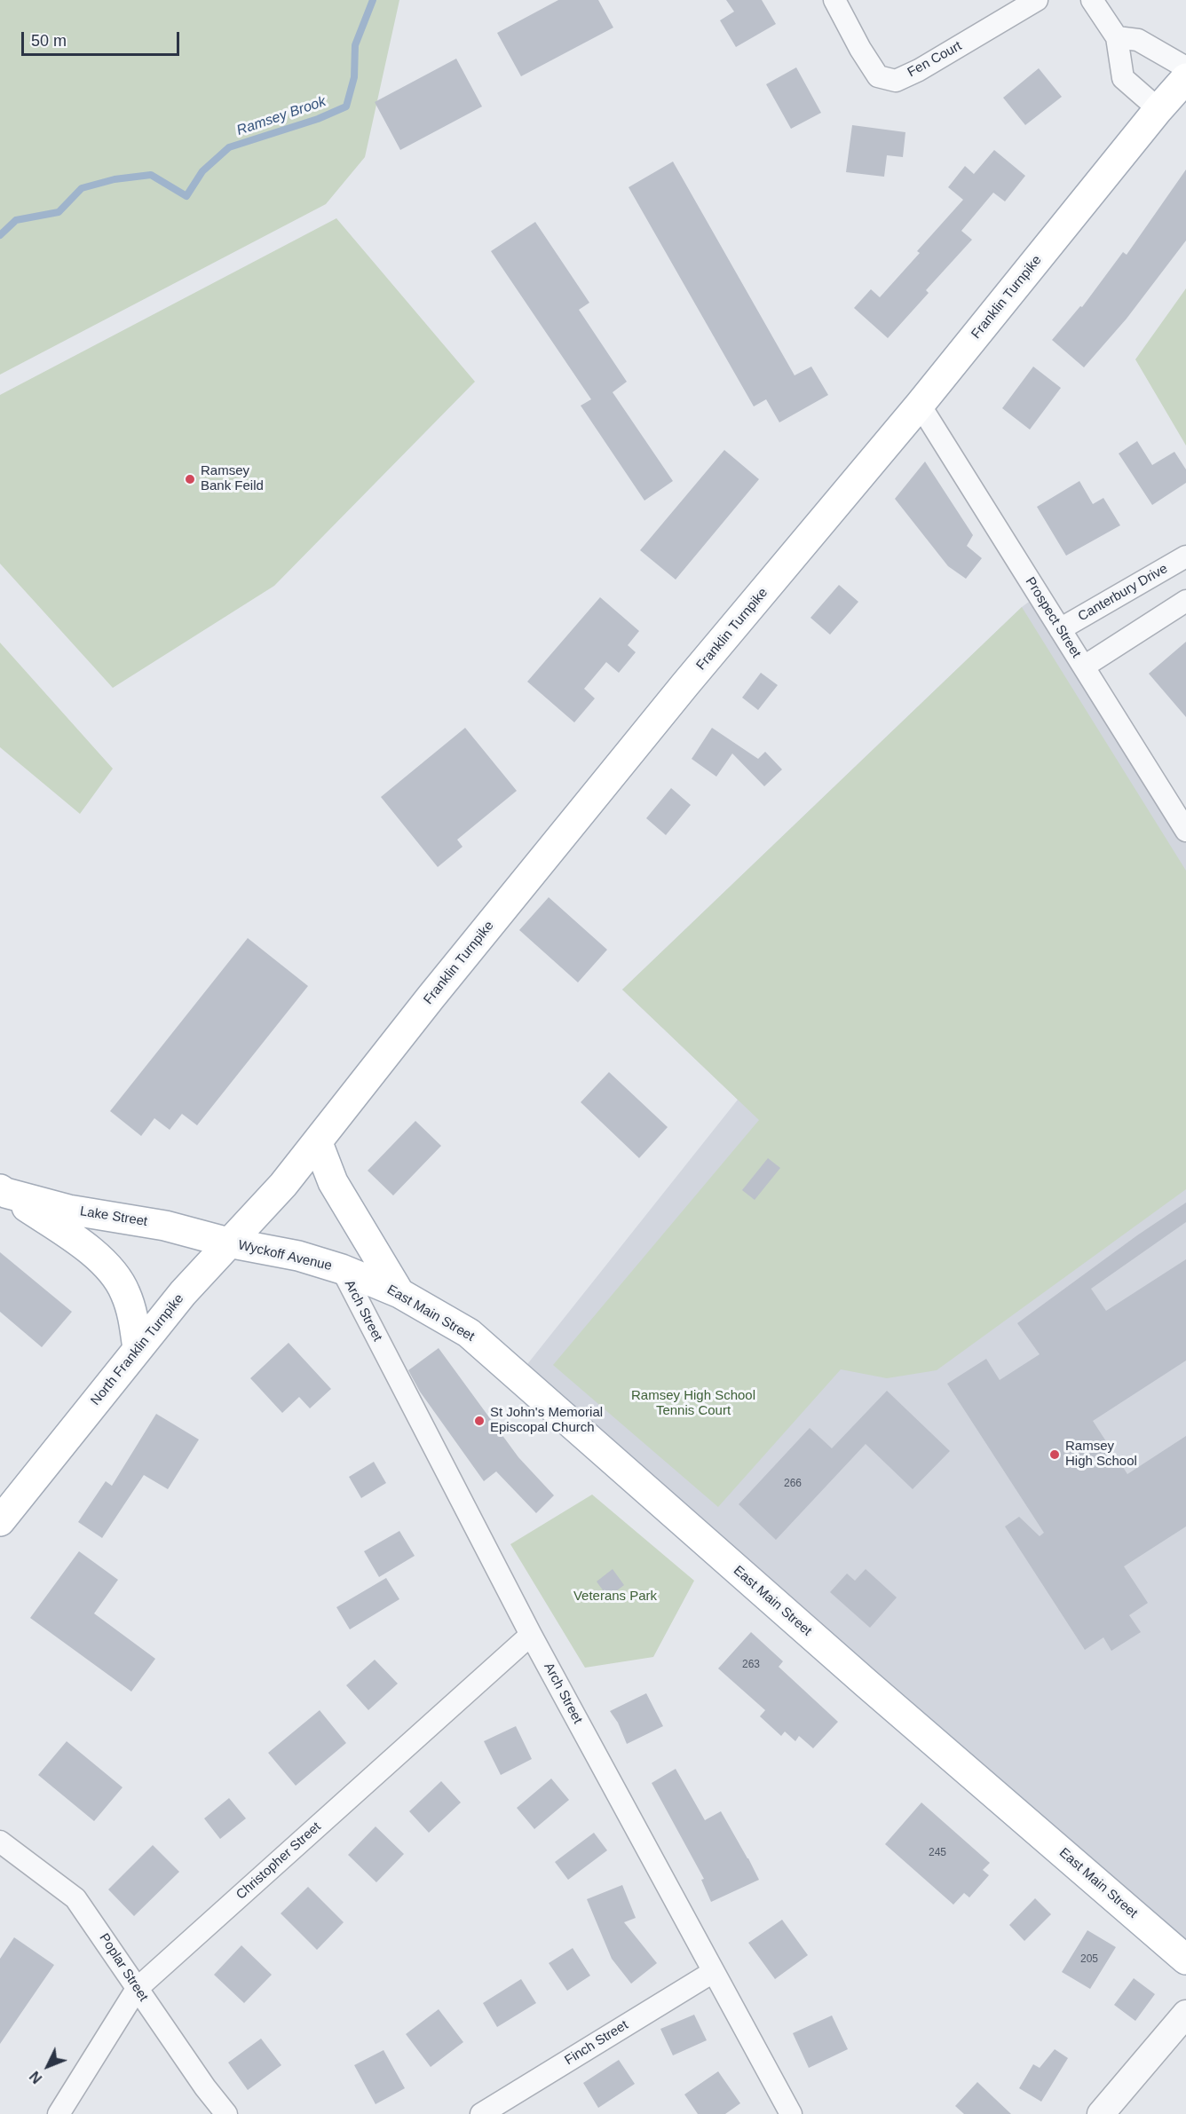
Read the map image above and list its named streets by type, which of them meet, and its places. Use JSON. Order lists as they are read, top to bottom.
{
  "streets": {
    "main road": [
      "Franklin Turnpike",
      "Lake Street",
      "Wyckoff Avenue",
      "East Main Street",
      "North Franklin Turnpike"
    ],
    "street": [
      "Fen Court",
      "Canterbury Drive",
      "Prospect Street",
      "Arch Street",
      "Christopher Street",
      "Poplar Street",
      "Finch Street"
    ]
  },
  "crossings": [
    ["Franklin Turnpike", "Prospect Street"],
    ["Franklin Turnpike", "North Franklin Turnpike"],
    ["Canterbury Drive", "Prospect Street"],
    ["Lake Street", "Wyckoff Avenue"],
    ["Lake Street", "North Franklin Turnpike"],
    ["Wyckoff Avenue", "Arch Street"],
    ["Wyckoff Avenue", "East Main Street"],
    ["Wyckoff Avenue", "North Franklin Turnpike"],
    ["Arch Street", "East Main Street"],
    ["Arch Street", "Christopher Street"],
    ["Arch Street", "Finch Street"],
    ["Christopher Street", "Poplar Street"]
  ],
  "water": ["Ramsey Brook"],
  "parks": ["Ramsey High School Tennis Court", "Veterans Park"],
  "places": ["Ramsey Bank Feild", "St John's Memorial Episcopal Church", "Ramsey High School"],
  "house_numbers": [
    "266",
    "263",
    "245",
    "205"
  ],
  "scale_bar": "50 m",
  "north": "bottom left"
}
